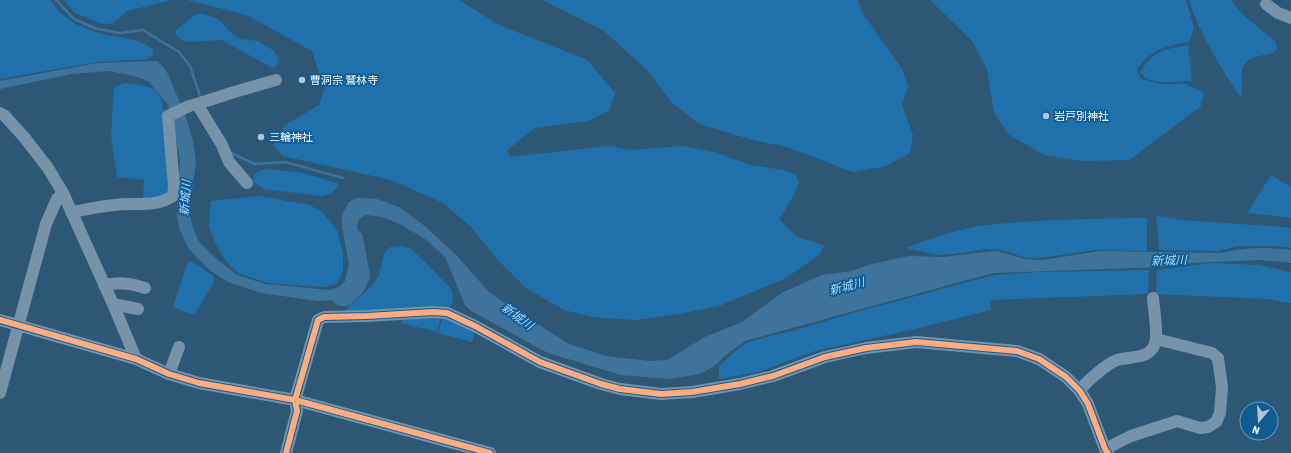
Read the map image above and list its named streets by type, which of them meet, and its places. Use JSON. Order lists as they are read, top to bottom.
{
  "water": ["新城川"],
  "places": ["曹洞宗 鷲林寺", "岩戸別神社", "三輪神社"],
  "north": "bottom"
}
